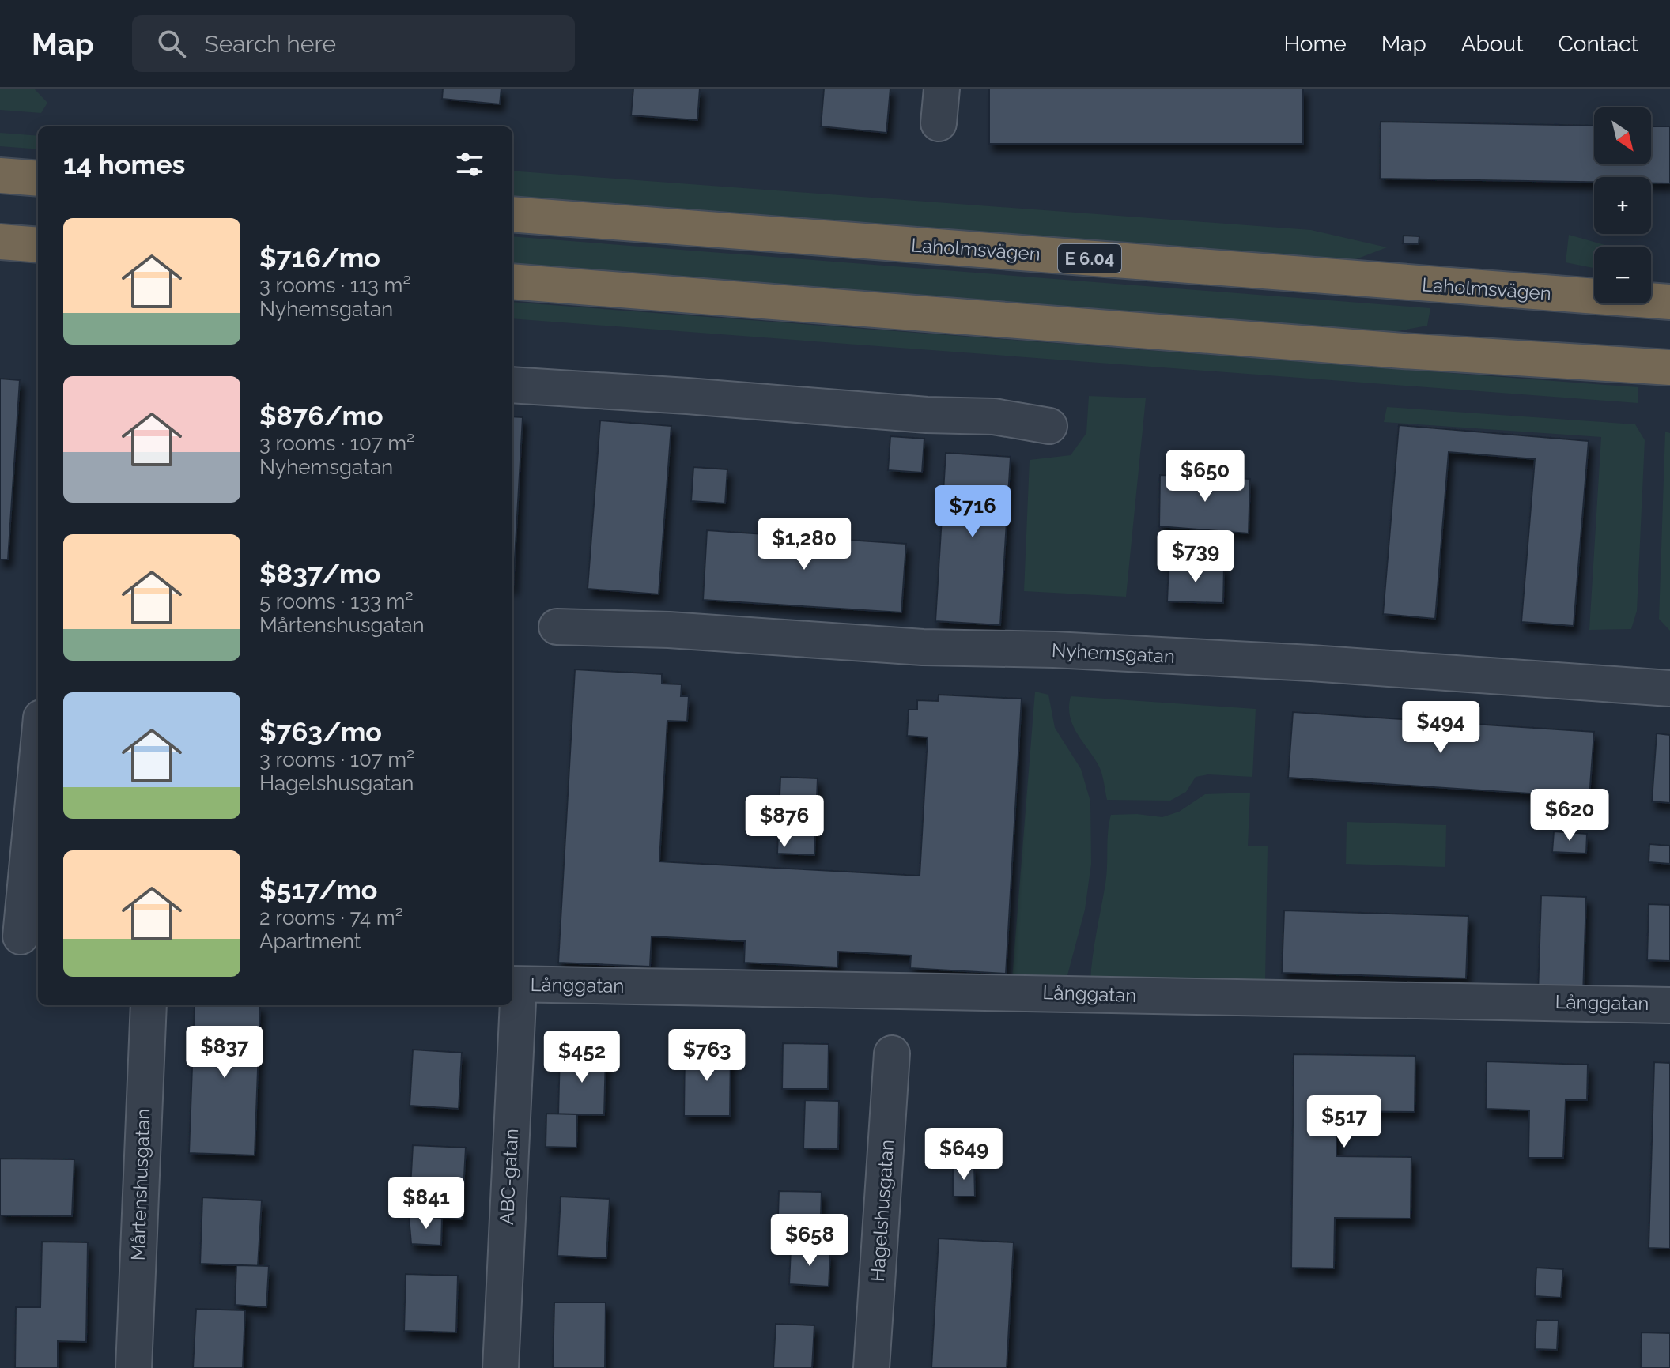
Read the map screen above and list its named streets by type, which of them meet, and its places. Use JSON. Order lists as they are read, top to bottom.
{
  "streets": {
    "highway": ["Laholmsvägen", "E 6.04"],
    "street": [
      "Nyhemsgatan",
      "Långgatan",
      "ABC-gatan",
      "Mårtenshusgatan",
      "Hagelshusgatan"
    ]
  },
  "crossings": [
    ["Långgatan", "ABC-gatan"]
  ],
  "north": "bottom right",
  "page": {
    "header": "Map",
    "search": "Search here",
    "nav": [
      "Home",
      "Map",
      "About",
      "Contact"
    ],
    "map_buttons": ["+", "−"],
    "heading": "14 homes",
    "list": [
      {
        "name": "$716/mo",
        "note": "3 rooms · 113 m² · Nyhemsgatan"
      },
      {
        "name": "$876/mo",
        "note": "3 rooms · 107 m² · Nyhemsgatan"
      },
      {
        "name": "$837/mo",
        "note": "5 rooms · 133 m² · Mårtenshusgatan"
      },
      {
        "name": "$763/mo",
        "note": "3 rooms · 107 m² · Hagelshusgatan"
      },
      {
        "name": "$517/mo",
        "note": "2 rooms · 74 m² · Apartment"
      }
    ],
    "price": [
      "$650",
      "$716",
      "$1,280",
      "$739",
      "$494",
      "$620",
      "$876",
      "$837",
      "$763",
      "$452",
      "$517",
      "$649",
      "$841",
      "$658"
    ]
  }
}
